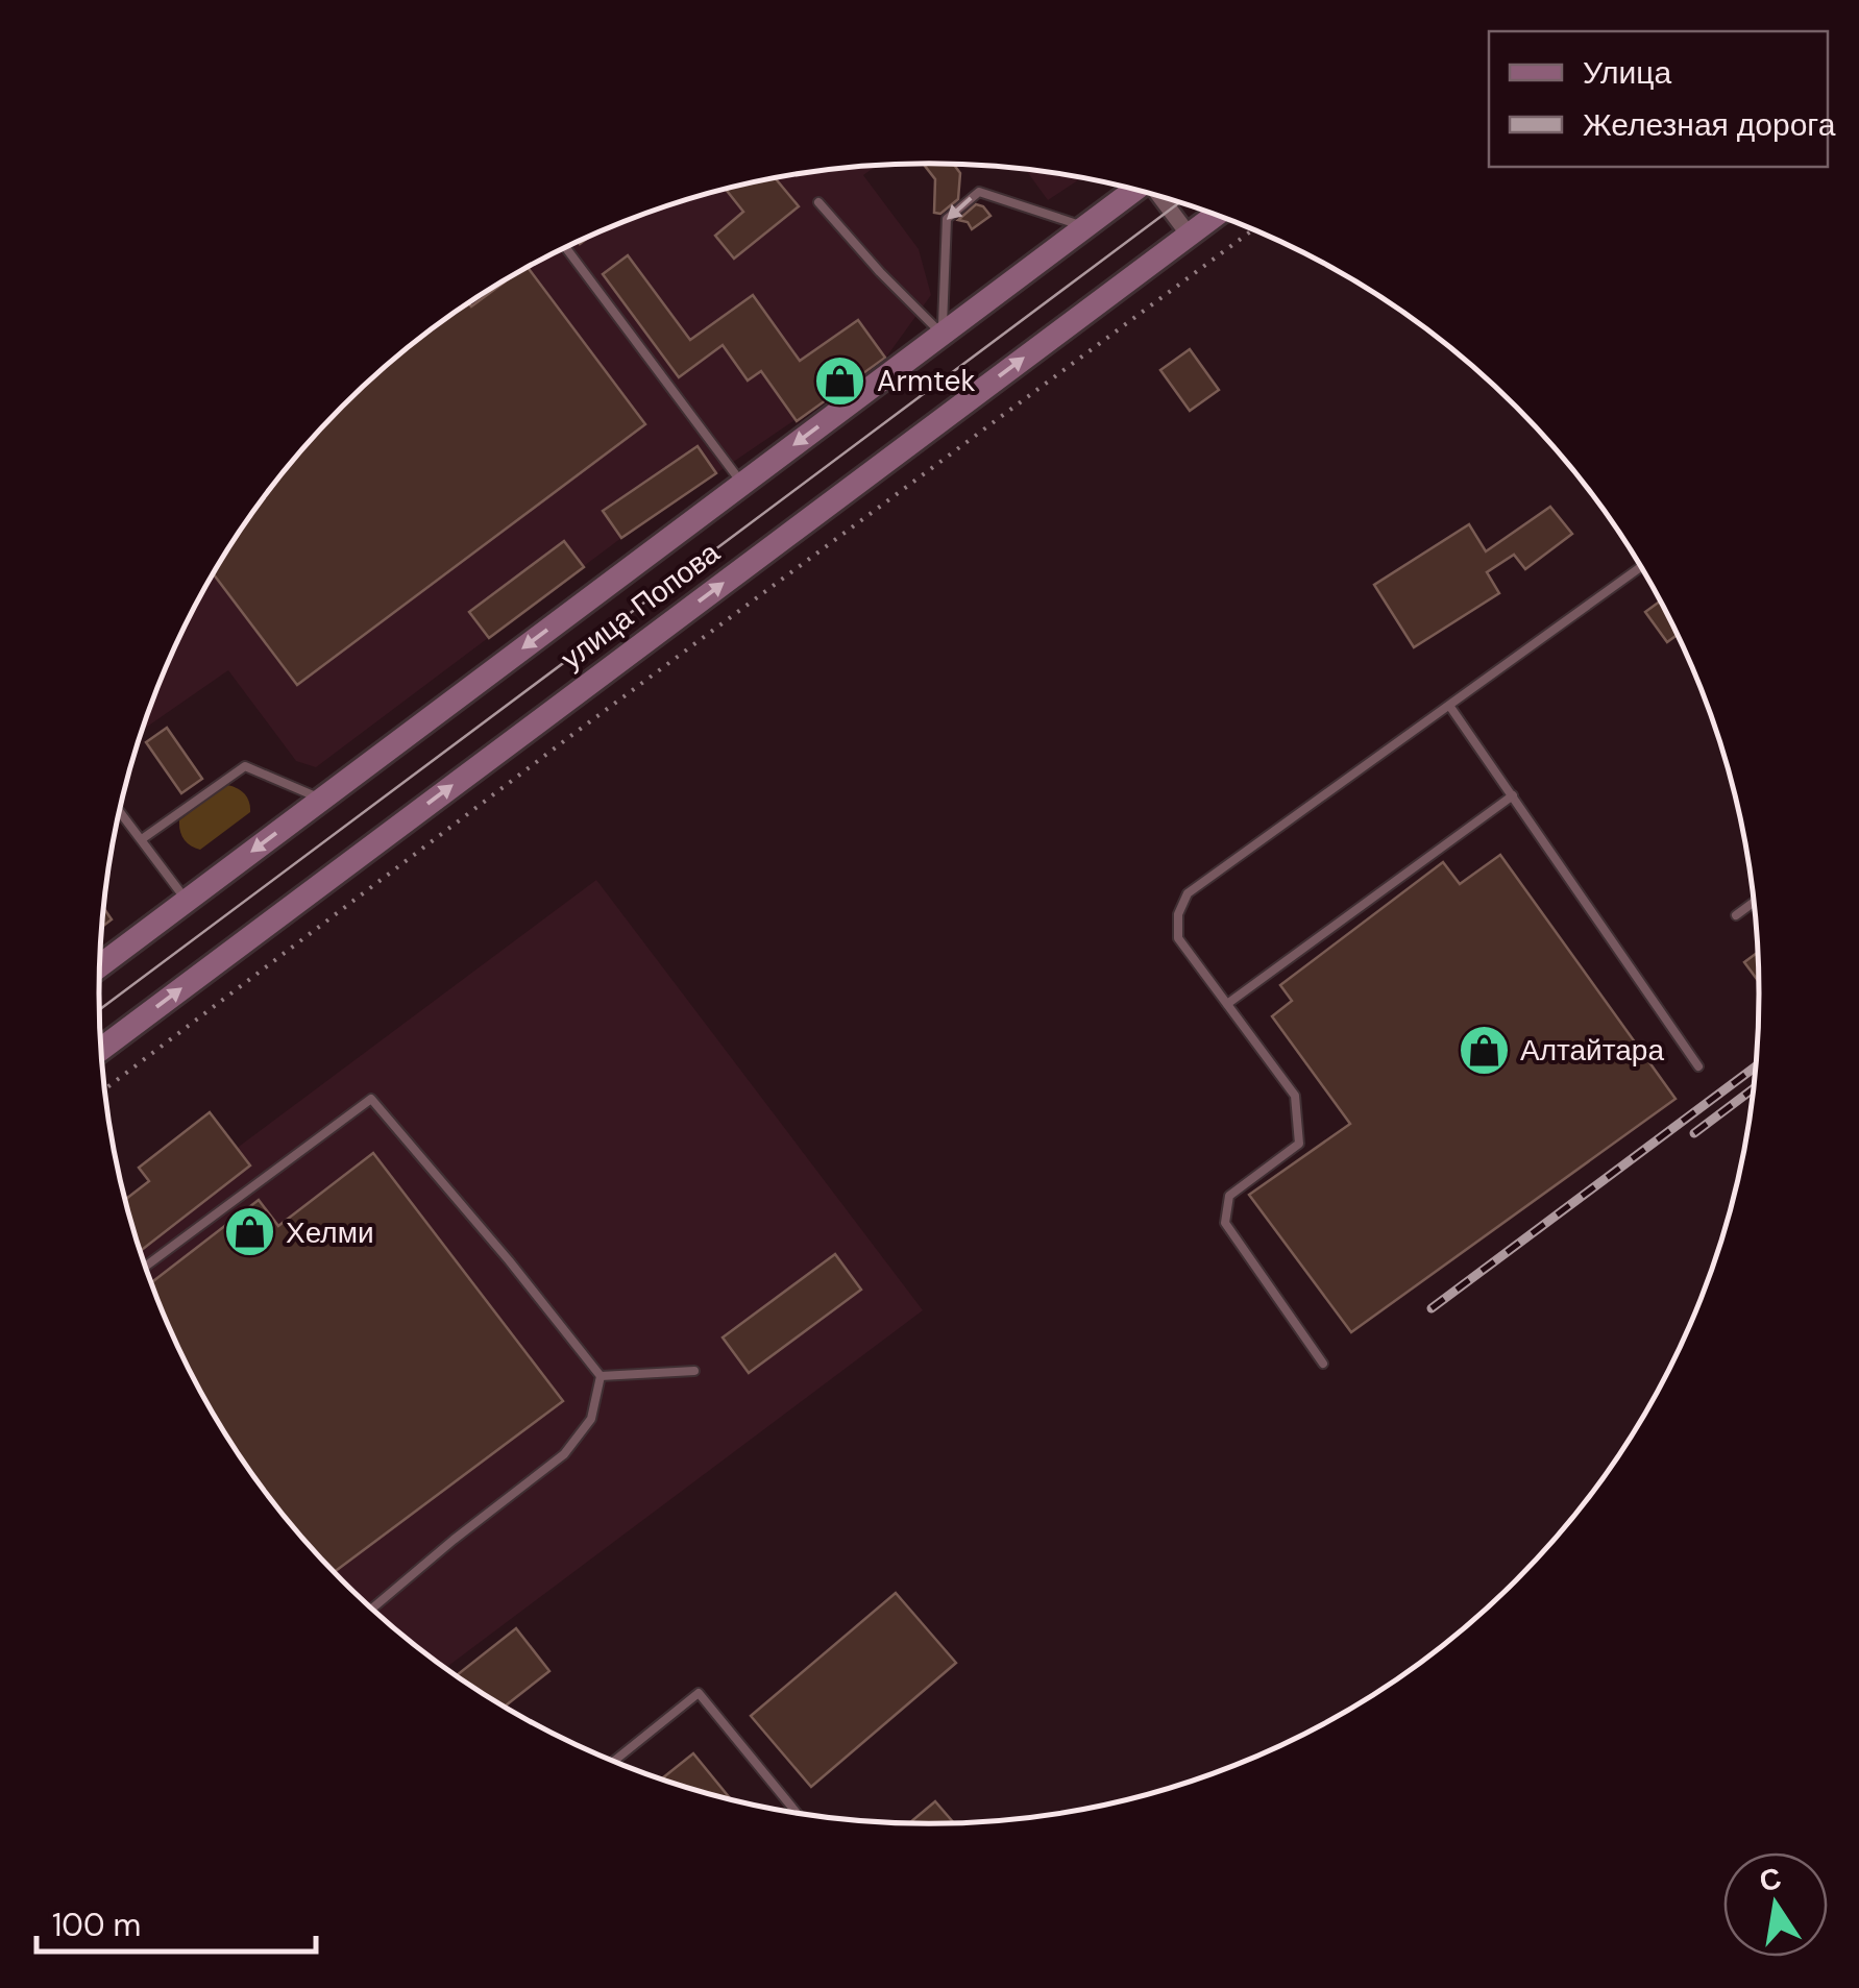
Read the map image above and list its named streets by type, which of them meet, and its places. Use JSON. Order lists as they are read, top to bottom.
{
  "streets": {
    "main road": ["улица Попова"]
  },
  "places": {
    "shop": ["Armtek", "Алтайтара", "Хелми"]
  },
  "legend": ["Улица", "Железная дорога"],
  "scale_bar": "100 m",
  "north": "top"
}
